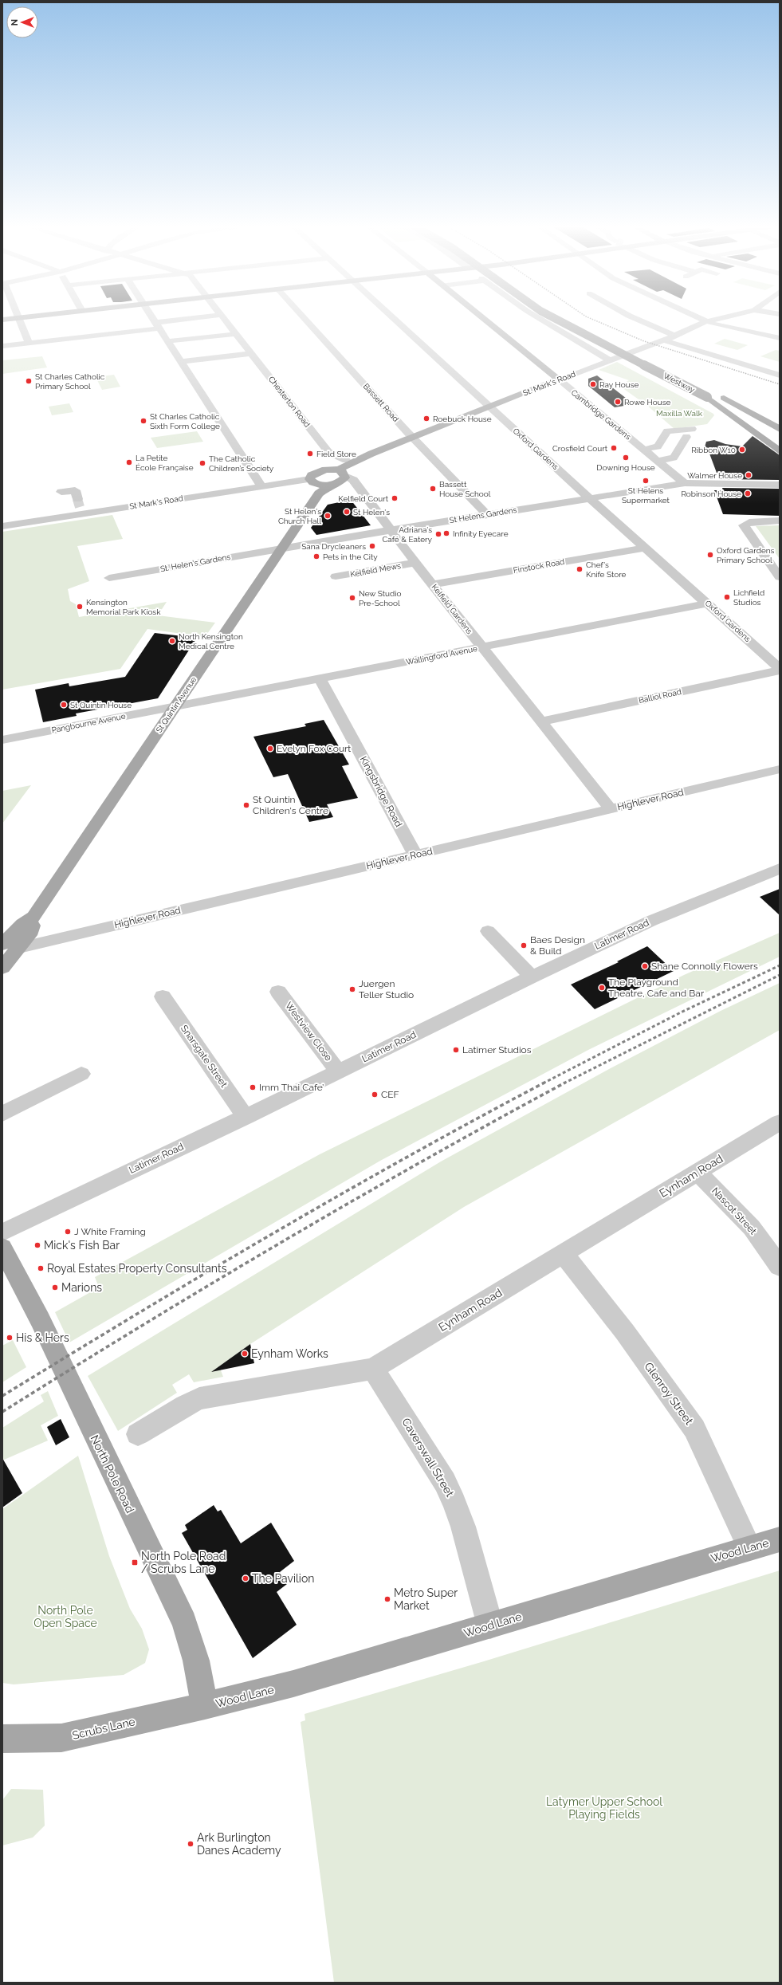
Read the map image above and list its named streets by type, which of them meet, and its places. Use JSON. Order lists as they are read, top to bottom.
{
  "streets": {
    "highway": ["Westway"],
    "main road": [
      "St. Mark's Road",
      "Cambridge Gardens",
      "St Quintin Avenue",
      "North Pole Road",
      "Wood Lane",
      "Scrubs Lane"
    ],
    "street": [
      "Chesterton Road",
      "Bassett Road",
      "Oxford Gardens",
      "St Mark's Road",
      "St Helens Gardens",
      "St. Helen's Gardens",
      "Finstock Road",
      "Kelfield Mews",
      "Kelfield Gardens",
      "Wallingford Avenue",
      "Balliol Road",
      "Pangbourne Avenue",
      "Kingsbridge Road",
      "Highlever Road",
      "Latimer Road",
      "Westview Close",
      "Snarsgate Street",
      "Eynham Road",
      "Nascot Street",
      "Glenroy Street",
      "Caverswall Street"
    ]
  },
  "crossings": [
    ["St. Mark's Road", "Chesterton Road"],
    ["St. Mark's Road", "Bassett Road"],
    ["St. Mark's Road", "Cambridge Gardens"],
    ["St. Mark's Road", "Oxford Gardens"],
    ["St. Mark's Road", "Kelfield Gardens"],
    ["St. Mark's Road", "St Quintin Avenue"],
    ["Chesterton Road", "Kelfield Gardens"],
    ["Chesterton Road", "St Quintin Avenue"],
    ["Bassett Road", "St Helens Gardens"],
    ["Cambridge Gardens", "St Helens Gardens"],
    ["Oxford Gardens", "St Helens Gardens"],
    ["Oxford Gardens", "Finstock Road"],
    ["Oxford Gardens", "Wallingford Avenue"],
    ["Oxford Gardens", "Balliol Road"],
    ["St Mark's Road", "St Quintin Avenue"],
    ["St Helens Gardens", "St. Helen's Gardens"],
    ["St Helens Gardens", "Kelfield Gardens"],
    ["St Helens Gardens", "St Quintin Avenue"],
    ["St. Helen's Gardens", "St Quintin Avenue"],
    ["Finstock Road", "Kelfield Gardens"],
    ["Kelfield Mews", "Kelfield Gardens"],
    ["Kelfield Gardens", "Wallingford Avenue"],
    ["Kelfield Gardens", "Balliol Road"],
    ["Kelfield Gardens", "St Quintin Avenue"],
    ["Kelfield Gardens", "Highlever Road"],
    ["Wallingford Avenue", "St Quintin Avenue"],
    ["Wallingford Avenue", "Pangbourne Avenue"],
    ["Wallingford Avenue", "Kingsbridge Road"],
    ["St Quintin Avenue", "Pangbourne Avenue"],
    ["St Quintin Avenue", "Highlever Road"],
    ["Kingsbridge Road", "Highlever Road"],
    ["Latimer Road", "Westview Close"],
    ["Latimer Road", "Snarsgate Street"],
    ["Eynham Road", "Nascot Street"],
    ["Eynham Road", "Glenroy Street"],
    ["Eynham Road", "Caverswall Street"],
    ["Glenroy Street", "Wood Lane"],
    ["Caverswall Street", "Wood Lane"],
    ["North Pole Road", "Wood Lane"],
    ["North Pole Road", "Scrubs Lane"],
    ["Wood Lane", "Scrubs Lane"]
  ],
  "parks": ["Maxilla Walk", "North Pole Open Space", "Latymer Upper School Playing Fields"],
  "places": {
    "other": [
      "St Charles Catholic Primary School",
      "Ray House",
      "Rowe House",
      "Roebuck House",
      "St Charles Catholic Sixth Form College",
      "Crosfield Court",
      "Ribbon W10",
      "Field Store",
      "Downing House",
      "La Petite École Française",
      "The Catholic Children’s Society",
      "Walmer House",
      "St Helens Supermarket",
      "Bassett House School",
      "Robinson House",
      "Kelfield Court",
      "St Helen's",
      "St Helen's Church Hall",
      "Infinity Eyecare",
      "Adriana's Café & Eatery",
      "Sana Drycleaners",
      "Oxford Gardens Primary School",
      "Pets in the City",
      "Chef's Knife Store",
      "Lichfield Studios",
      "New Studio Pre-School",
      "Kensington Memorial Park Kiosk",
      "North Kensington Medical Centre",
      "St Quintin House",
      "Evelyn Fox Court",
      "St Quintin Children's Centre",
      "Baes Design & Build",
      "Shane Connolly Flowers",
      "The Playground Theatre, Cafe and Bar",
      "Juergen Teller Studio",
      "Latimer Studios",
      "Imm Thai Cafe’",
      "CEF",
      "J White Framing",
      "Mick's Fish Bar",
      "Royal Estates Property Consultants",
      "Marions",
      "His & Hers",
      "Eynham Works",
      "The Pavilion",
      "Metro Super Market",
      "Ark Burlington Danes Academy"
    ],
    "transit": ["North Pole Road / Scrubs Lane"]
  },
  "north": "left"
}
